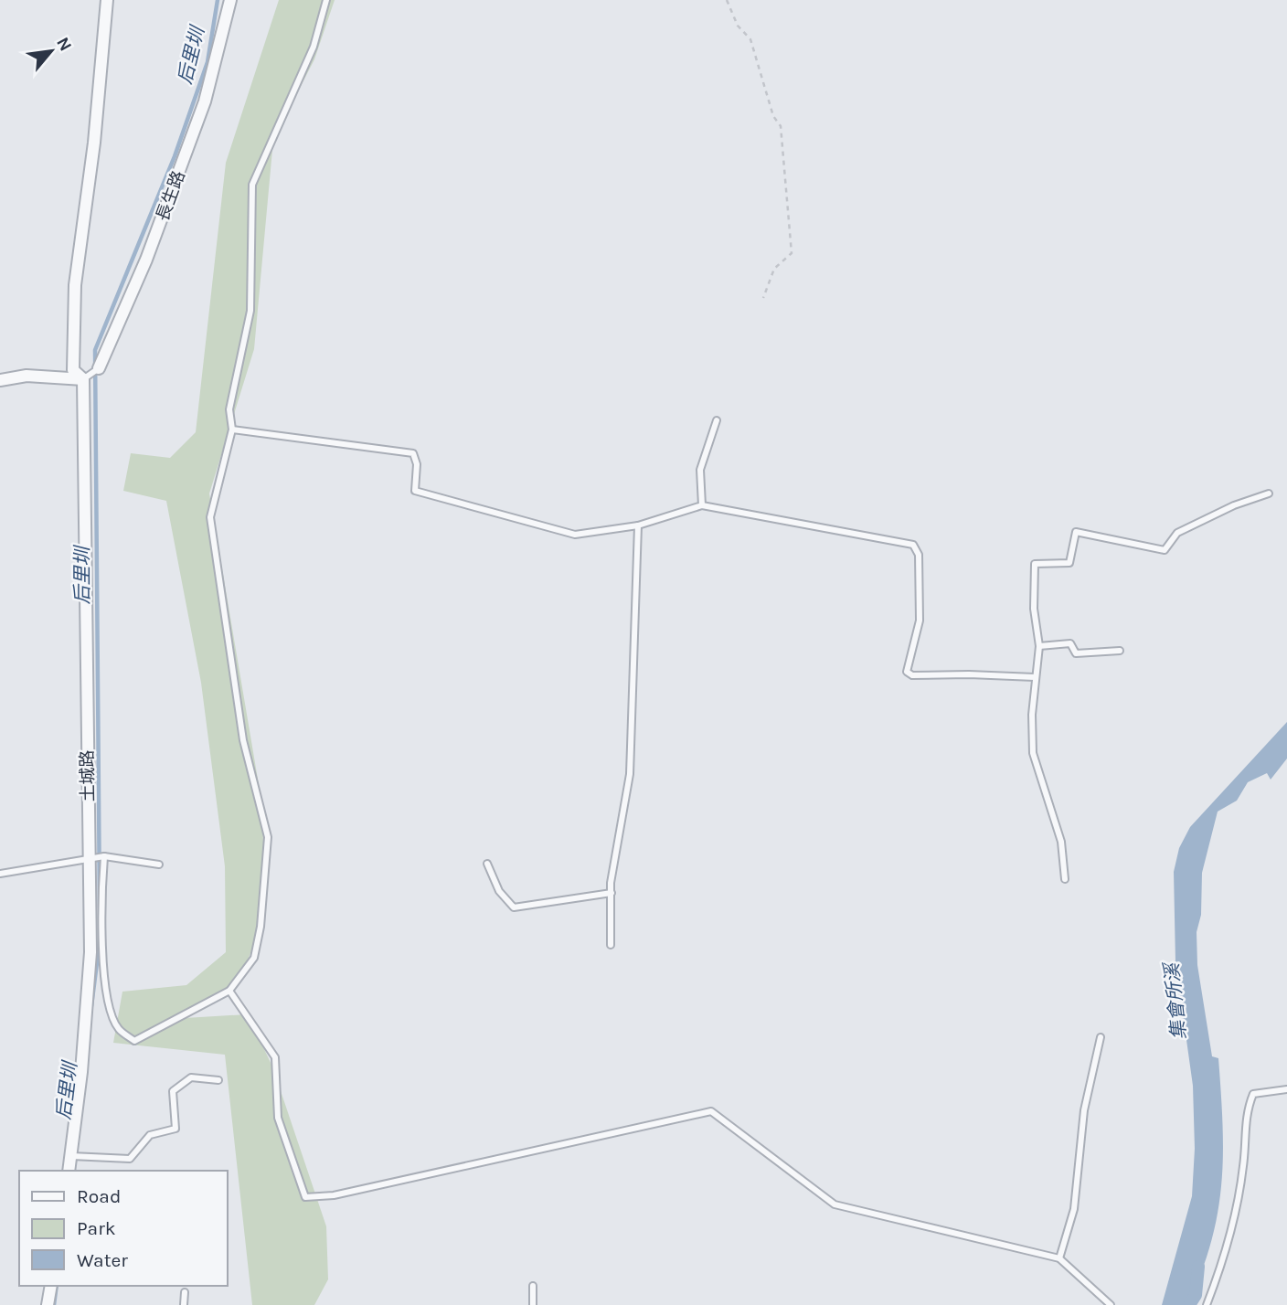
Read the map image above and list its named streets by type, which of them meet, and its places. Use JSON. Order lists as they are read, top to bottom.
{
  "streets": {
    "street": ["長生路", "土城路"]
  },
  "crossings": [
    ["長生路", "土城路"]
  ],
  "water": ["后里圳", "集會所溪"],
  "legend": ["Road", "Park", "Water"],
  "north": "top right"
}
